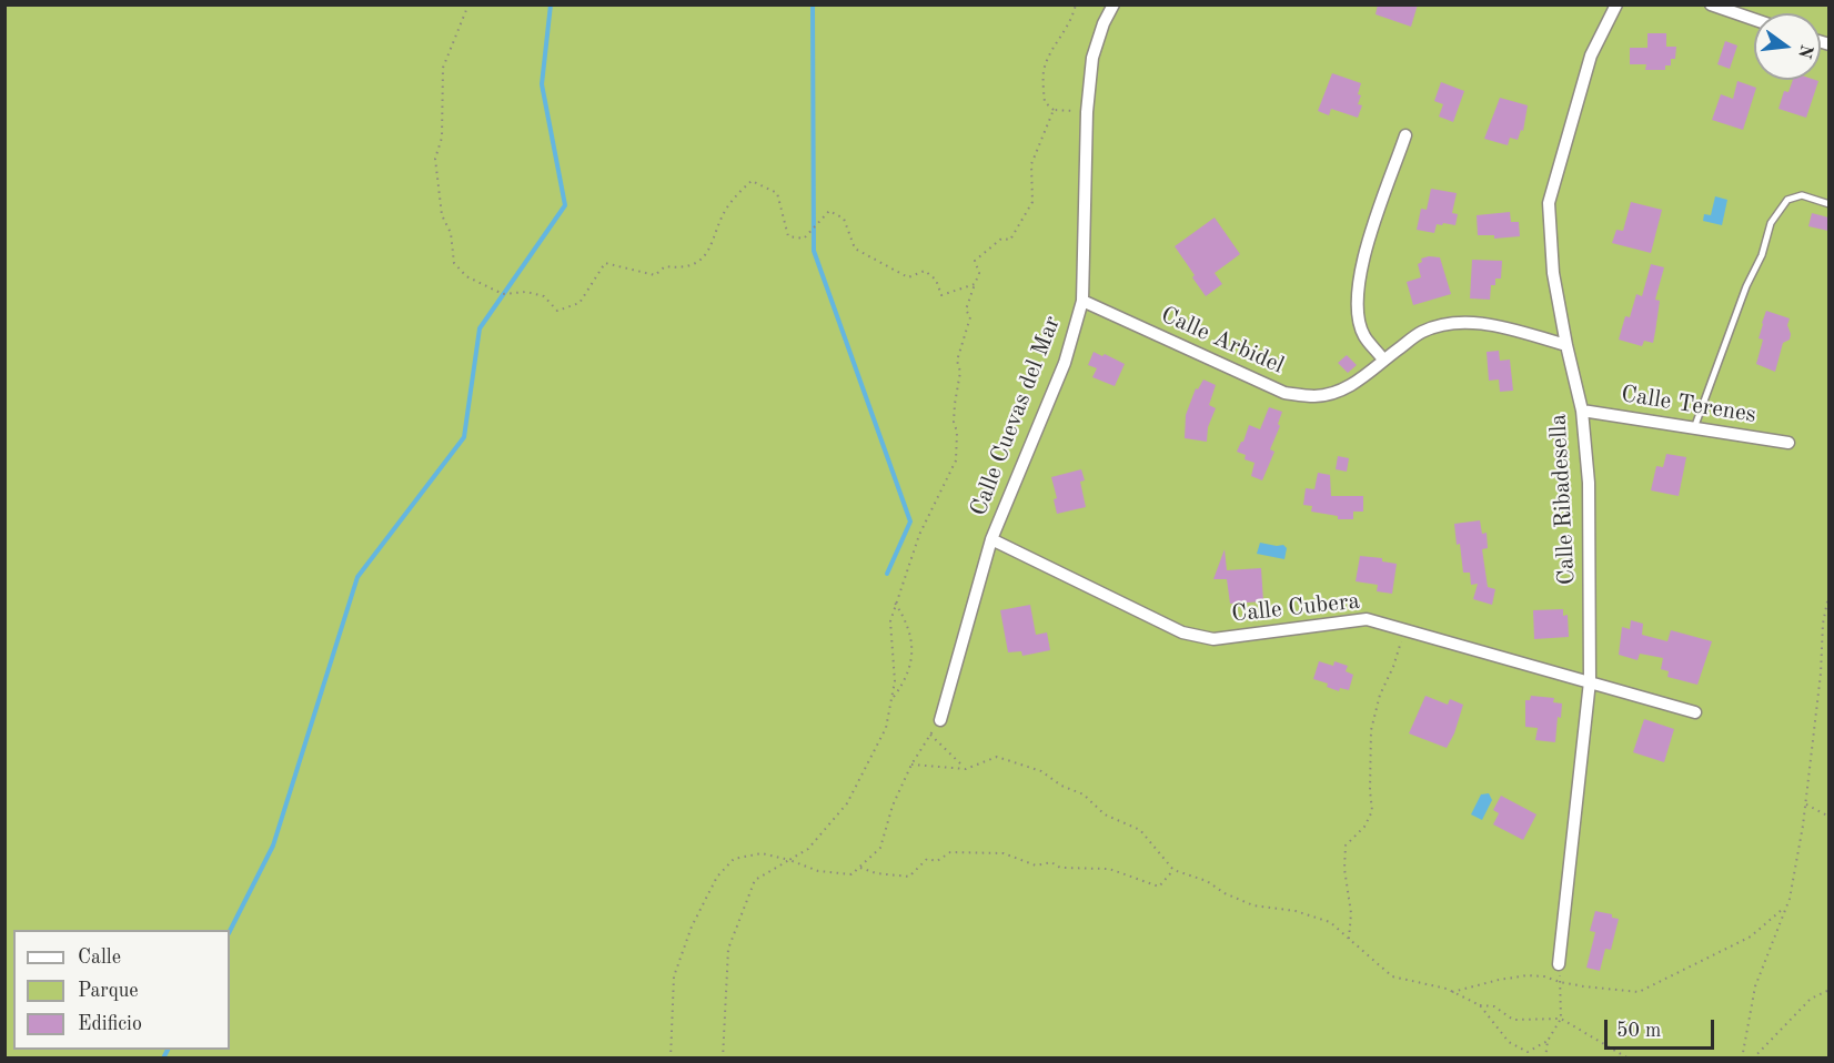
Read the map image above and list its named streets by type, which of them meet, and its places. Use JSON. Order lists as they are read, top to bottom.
{
  "streets": {
    "street": [
      "Calle Arbidel",
      "Calle Terenes",
      "Calle Cuevas del Mar",
      "Calle Ribadesella",
      "Calle Cubera"
    ]
  },
  "crossings": [
    ["Calle Arbidel", "Calle Cuevas del Mar"],
    ["Calle Arbidel", "Calle Ribadesella"],
    ["Calle Terenes", "Calle Ribadesella"],
    ["Calle Cuevas del Mar", "Calle Cubera"],
    ["Calle Ribadesella", "Calle Cubera"]
  ],
  "legend": ["Calle", "Parque", "Edificio"],
  "scale_bar": "50 m",
  "north": "right"
}
